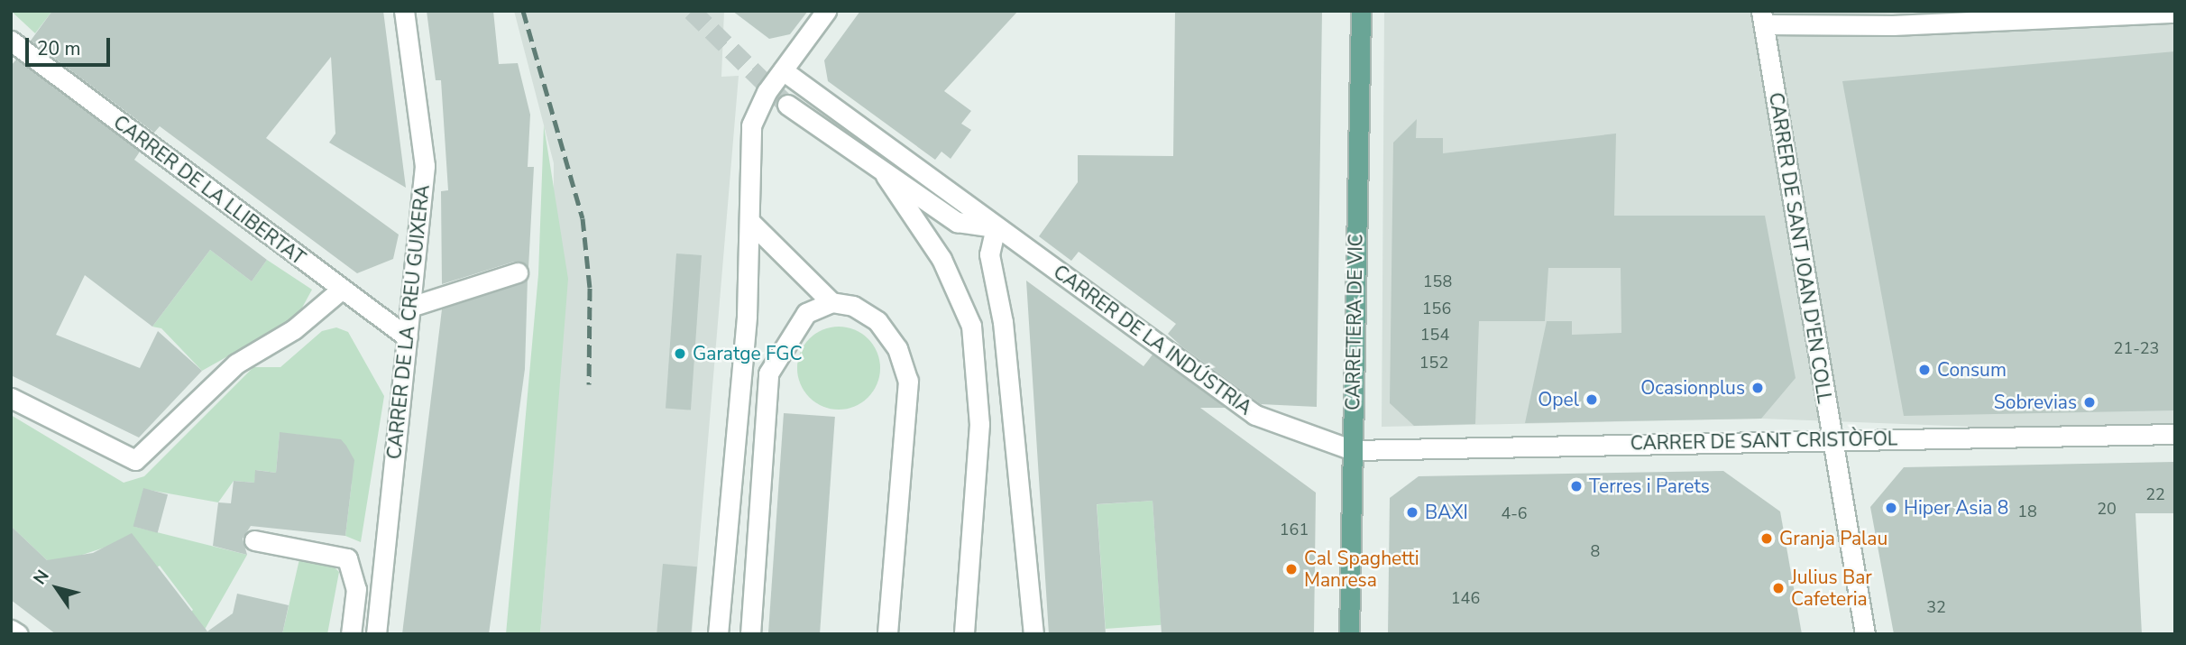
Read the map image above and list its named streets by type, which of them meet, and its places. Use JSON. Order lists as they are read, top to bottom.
{
  "streets": {
    "main road": ["CARRETERA DE VIC"],
    "street": [
      "CARRER DE LA LLIBERTAT",
      "CARRER DE SANT JOAN D'EN COLL",
      "CARRER DE LA CREU GUIXERA",
      "CARRER DE LA INDÚSTRIA",
      "CARRER DE SANT CRISTÒFOL"
    ]
  },
  "crossings": [
    ["CARRER DE LA LLIBERTAT", "CARRER DE LA CREU GUIXERA"],
    ["CARRER DE SANT JOAN D'EN COLL", "CARRER DE SANT CRISTÒFOL"],
    ["CARRETERA DE VIC", "CARRER DE LA INDÚSTRIA"],
    ["CARRETERA DE VIC", "CARRER DE SANT CRISTÒFOL"],
    ["CARRER DE LA INDÚSTRIA", "CARRER DE SANT CRISTÒFOL"]
  ],
  "places": [
    "Garatge FGC",
    "Consum",
    "Ocasionplus",
    "Opel",
    "Sobrevias",
    "Terres i Parets",
    "Hiper Asia 8",
    "BAXI",
    "Granja Palau",
    "Cal Spaghetti Manresa",
    "Julius Bar Cafeteria"
  ],
  "house_numbers": [
    "158",
    "156",
    "154",
    "21-23",
    "152",
    "22",
    "20",
    "18",
    "4-6",
    "161",
    "8",
    "146",
    "32"
  ],
  "scale_bar": "20 m",
  "north": "top left"
}
